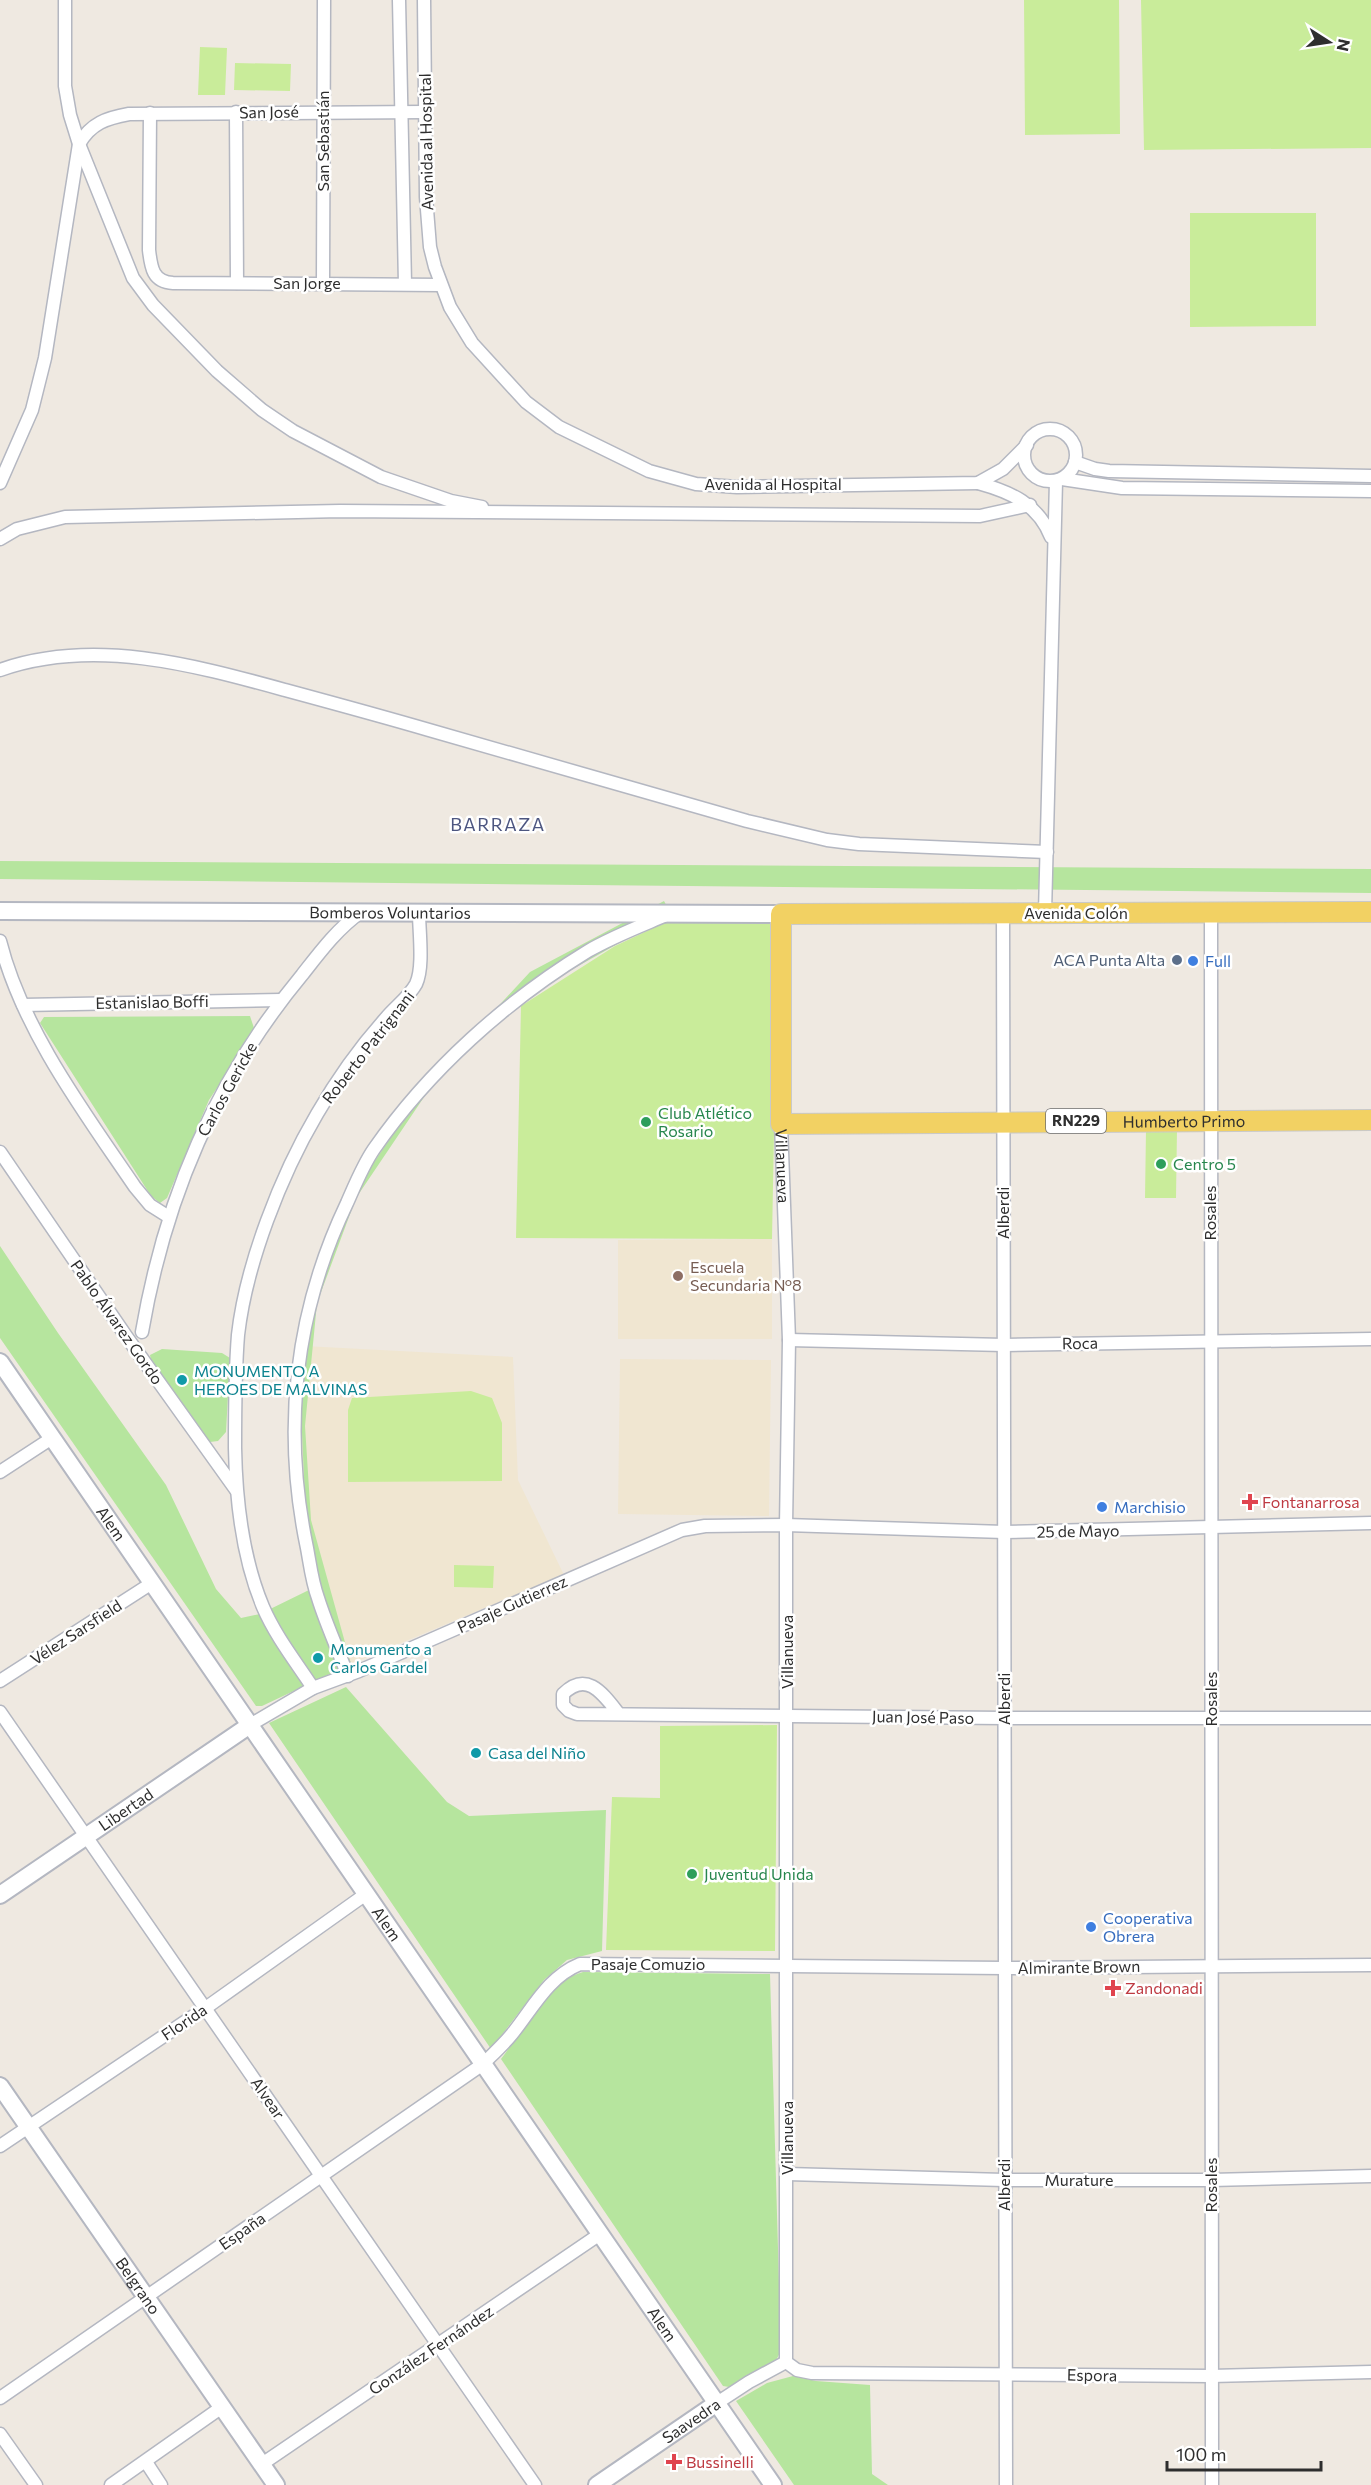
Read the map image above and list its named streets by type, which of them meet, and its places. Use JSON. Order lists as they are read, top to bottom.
{
  "streets": {
    "main road": [
      "Bomberos Voluntarios",
      "Avenida Colón",
      "Humberto Primo",
      "RN229",
      "Villanueva",
      "Alem",
      "Libertad",
      "Belgrano",
      "Saavedra"
    ],
    "street": [
      "San José",
      "San Sebastián",
      "Avenida al Hospital",
      "San Jorge",
      "Estanislao Boffi",
      "Roberto Patrignani",
      "Carlos Gericke",
      "Alberdi",
      "Rosales",
      "Pablo Álvarez Gordo",
      "Roca",
      "25 de Mayo",
      "Pasaje Gutierrez",
      "Vélez Sarsfield",
      "Juan José Paso",
      "Pasaje Comuzio",
      "Almirante Brown",
      "Florida",
      "Alvear",
      "Murature",
      "España",
      "González Fernández",
      "Espora"
    ]
  },
  "crossings": [
    ["San José", "San Sebastián"],
    ["San José", "Avenida al Hospital"],
    ["San José", "San Jorge"],
    ["San Sebastián", "San Jorge"],
    ["Avenida al Hospital", "San Jorge"],
    ["Bomberos Voluntarios", "Avenida Colón"],
    ["Bomberos Voluntarios", "Roberto Patrignani"],
    ["Bomberos Voluntarios", "Carlos Gericke"],
    ["Bomberos Voluntarios", "Villanueva"],
    ["Avenida Colón", "Villanueva"],
    ["Avenida Colón", "Alberdi"],
    ["Avenida Colón", "Rosales"],
    ["Estanislao Boffi", "Carlos Gericke"],
    ["Roberto Patrignani", "Pablo Álvarez Gordo"],
    ["Roberto Patrignani", "Pasaje Gutierrez"],
    ["Humberto Primo", "Villanueva"],
    ["Humberto Primo", "Alberdi"],
    ["Humberto Primo", "Rosales"],
    ["Villanueva", "Roca"],
    ["Villanueva", "25 de Mayo"],
    ["Villanueva", "Pasaje Gutierrez"],
    ["Villanueva", "Juan José Paso"],
    ["Villanueva", "Pasaje Comuzio"],
    ["Villanueva", "Almirante Brown"],
    ["Villanueva", "Murature"],
    ["Villanueva", "Espora"],
    ["Villanueva", "Saavedra"],
    ["Alberdi", "Roca"],
    ["Alberdi", "25 de Mayo"],
    ["Alberdi", "Juan José Paso"],
    ["Alberdi", "Almirante Brown"],
    ["Alberdi", "Murature"],
    ["Alberdi", "Espora"],
    ["Rosales", "Roca"],
    ["Rosales", "25 de Mayo"],
    ["Rosales", "Juan José Paso"],
    ["Rosales", "Almirante Brown"],
    ["Rosales", "Murature"],
    ["Rosales", "Espora"],
    ["Alem", "Pasaje Gutierrez"],
    ["Alem", "Vélez Sarsfield"],
    ["Alem", "Libertad"],
    ["Alem", "Pasaje Comuzio"],
    ["Alem", "Florida"],
    ["Alem", "España"],
    ["Alem", "González Fernández"],
    ["Alem", "Saavedra"],
    ["25 de Mayo", "Pasaje Gutierrez"],
    ["Pasaje Gutierrez", "Libertad"],
    ["Libertad", "Alvear"],
    ["Pasaje Comuzio", "Almirante Brown"],
    ["Pasaje Comuzio", "España"],
    ["Florida", "Alvear"],
    ["Florida", "Belgrano"],
    ["Alvear", "España"],
    ["Alvear", "González Fernández"],
    ["España", "Belgrano"],
    ["Belgrano", "González Fernández"],
    ["Espora", "Saavedra"]
  ],
  "districts": ["BARRAZA"],
  "places": {
    "other": [
      "ACA Punta Alta",
      "Full",
      "Club Atlético Rosario",
      "Centro 5",
      "Escuela Secundaria Nº8",
      "MONUMENTO A HEROES DE MALVINAS",
      "Marchisio",
      "Monumento a Carlos Gardel",
      "Casa del Niño",
      "Juventud Unida",
      "Cooperativa Obrera"
    ],
    "health": ["Fontanarrosa", "Zandonadi", "Bussinelli"]
  },
  "scale_bar": "100 m",
  "north": "right"
}
